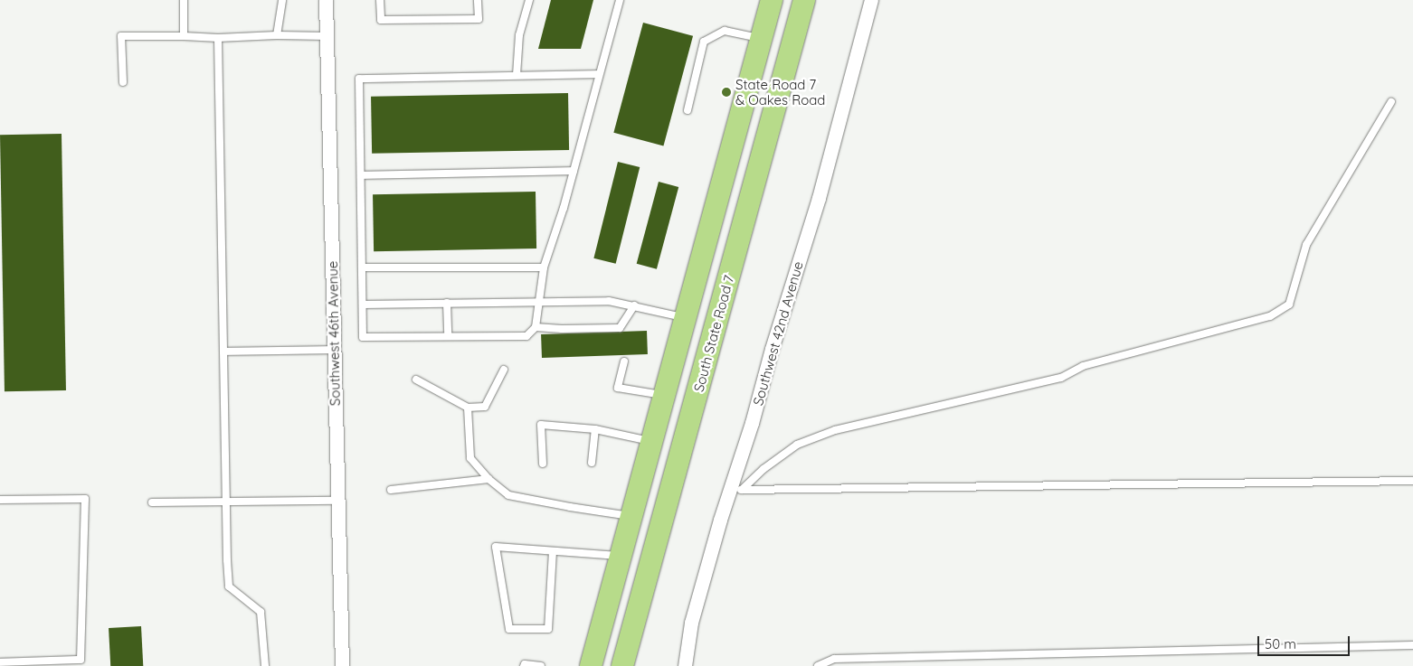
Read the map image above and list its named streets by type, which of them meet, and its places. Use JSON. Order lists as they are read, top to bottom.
{
  "streets": {
    "main road": ["South State Road 7"],
    "street": ["Southwest 46th Avenue", "Southwest 42nd Avenue"]
  },
  "places": ["State Road 7 & Oakes Road"],
  "scale_bar": "50 m"
}
